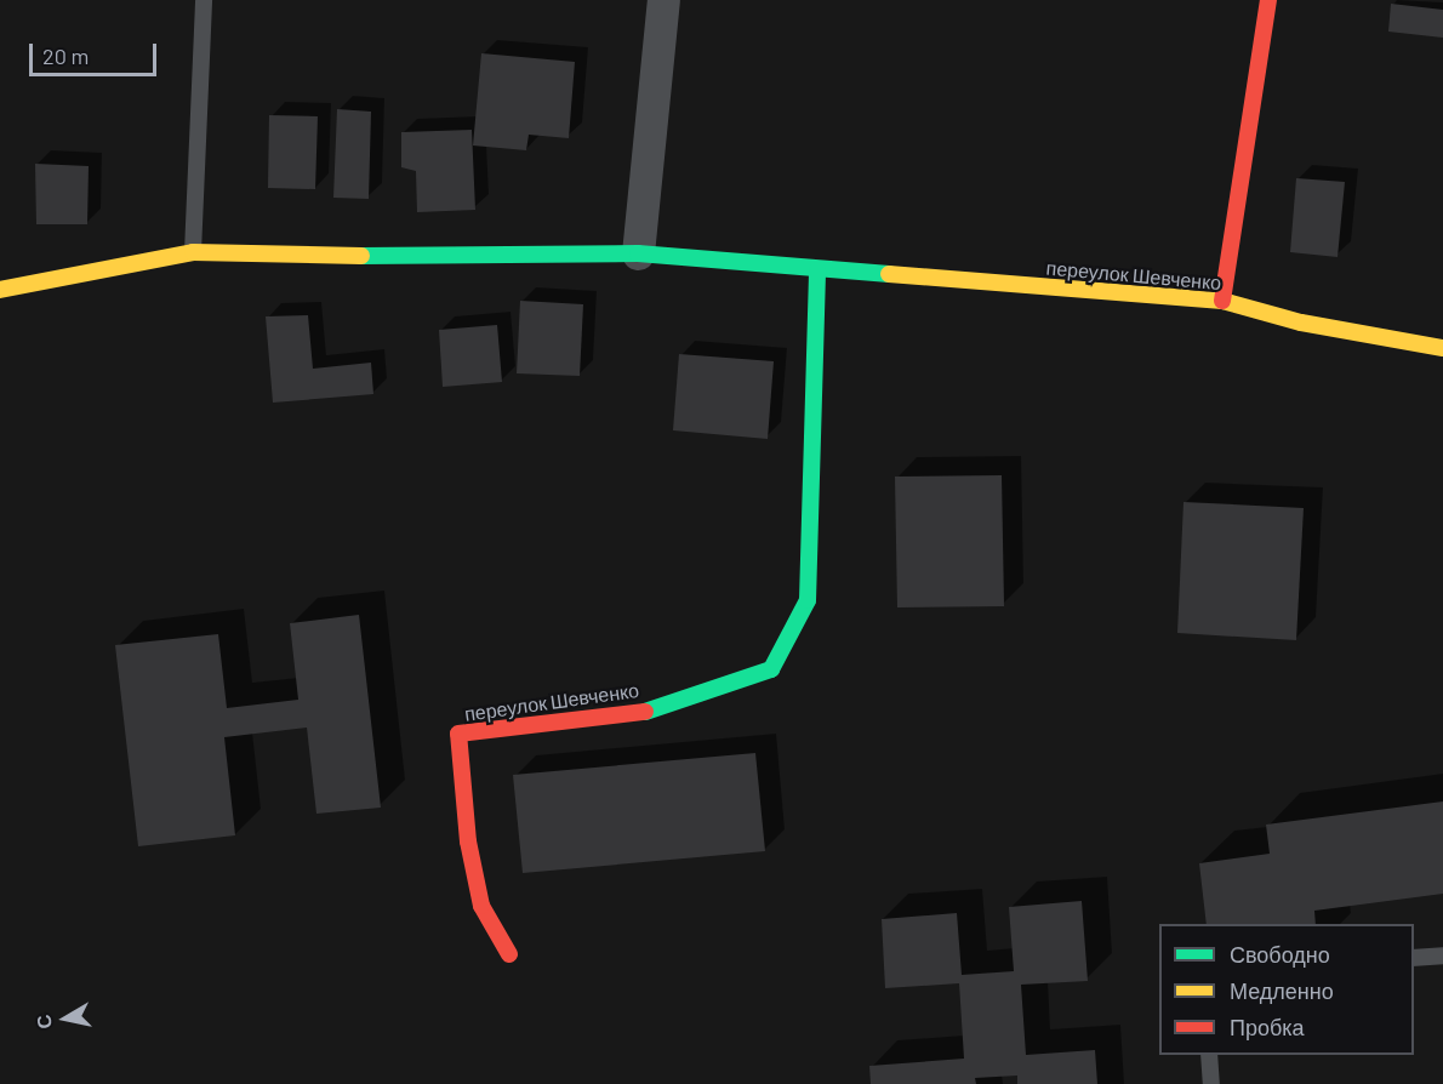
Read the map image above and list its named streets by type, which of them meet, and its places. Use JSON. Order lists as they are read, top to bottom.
{
  "streets": {
    "street": ["переулок Шевченко"]
  },
  "legend": ["Свободно", "Медленно", "Пробка"],
  "scale_bar": "20 m",
  "north": "left"
}
